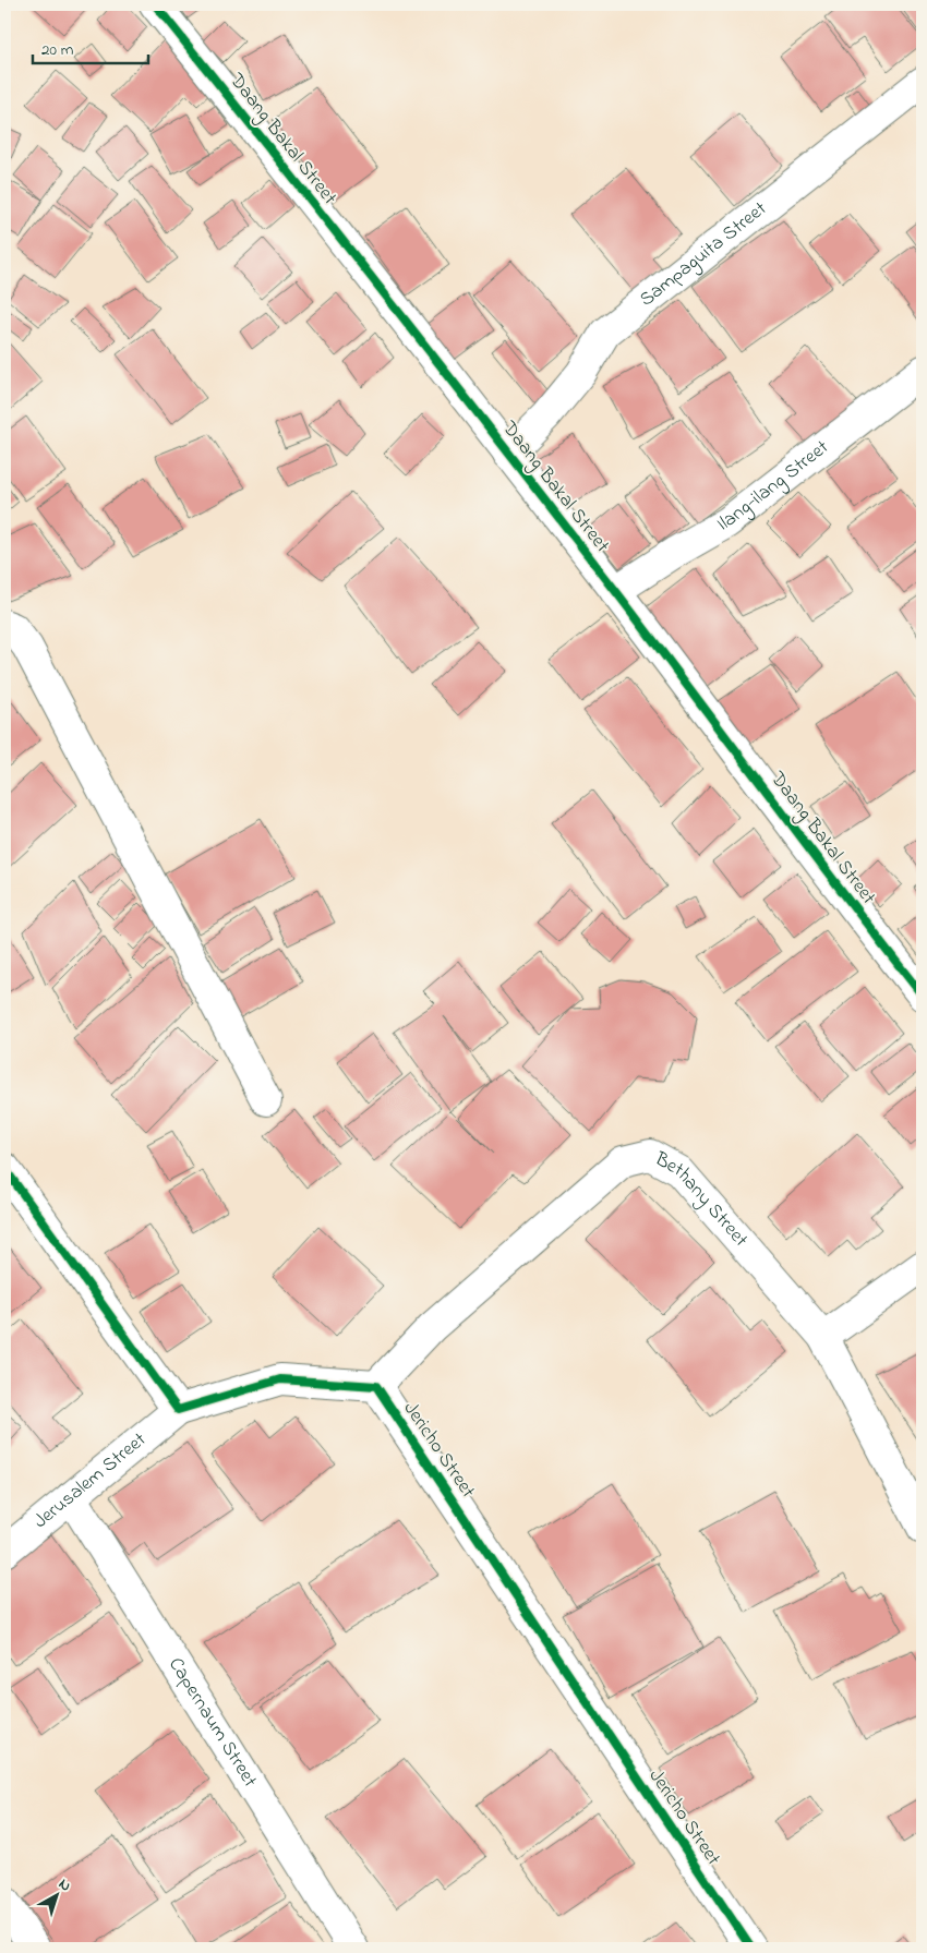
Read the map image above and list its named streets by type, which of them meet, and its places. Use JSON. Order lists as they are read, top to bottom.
{
  "streets": {
    "street": [
      "Daang Bakal Street",
      "Sampaguita Street",
      "Ilang-ilang Street",
      "Bethany Street",
      "Jericho Street",
      "Jerusalem Street",
      "Capernaum Street"
    ]
  },
  "crossings": [
    ["Daang Bakal Street", "Sampaguita Street"],
    ["Daang Bakal Street", "Ilang-ilang Street"],
    ["Bethany Street", "Jericho Street"],
    ["Jerusalem Street", "Capernaum Street"]
  ],
  "scale_bar": "20 m",
  "north": "top right"
}
